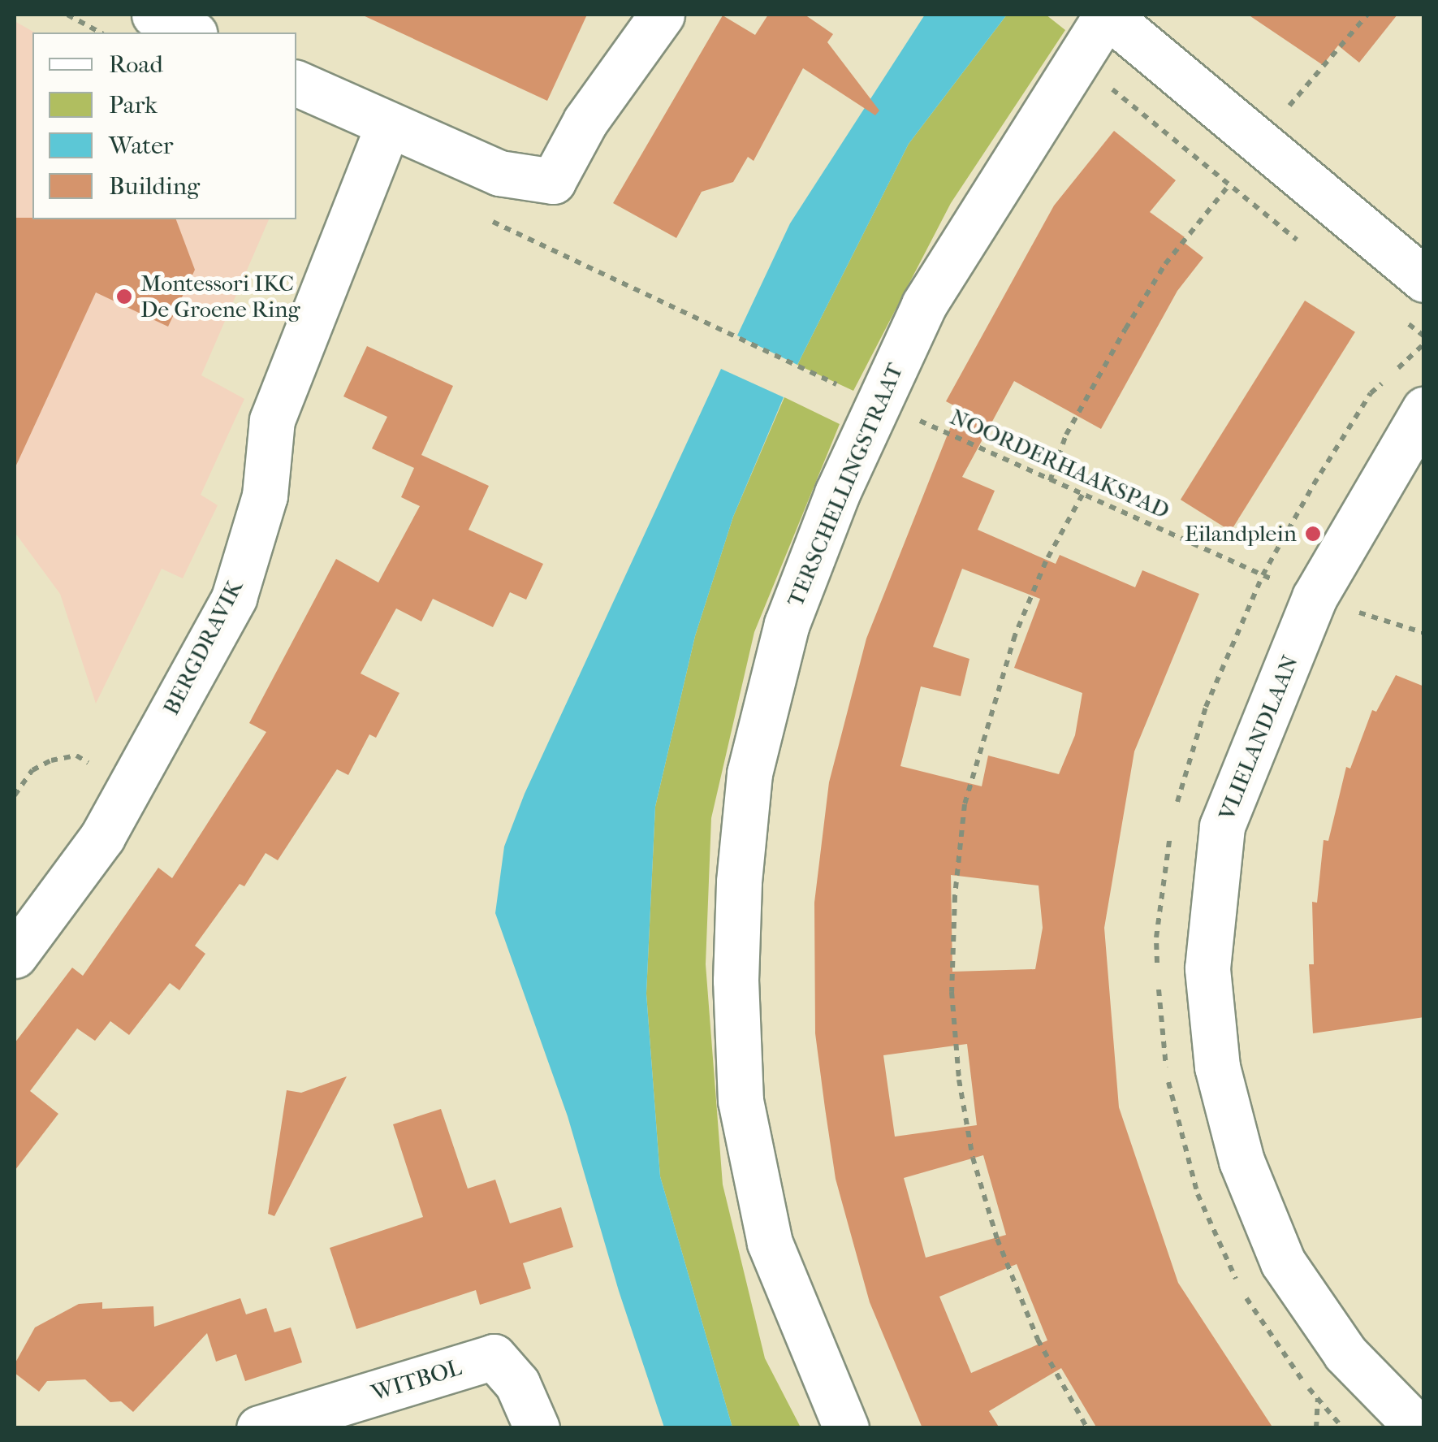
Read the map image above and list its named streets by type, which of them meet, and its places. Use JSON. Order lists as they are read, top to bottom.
{
  "streets": {
    "street": [
      "TERSCHELLINGSTRAAT",
      "BERGDRAVIK",
      "VLIELANDLAAN",
      "WITBOL"
    ],
    "path": ["NOORDERHAAKSPAD"]
  },
  "crossings": [
    ["NOORDERHAAKSPAD", "TERSCHELLINGSTRAAT"],
    ["NOORDERHAAKSPAD", "VLIELANDLAAN"]
  ],
  "places": ["Montessori IKC De Groene Ring", "Eilandplein"],
  "legend": [
    "Road",
    "Park",
    "Water",
    "Building"
  ]
}
